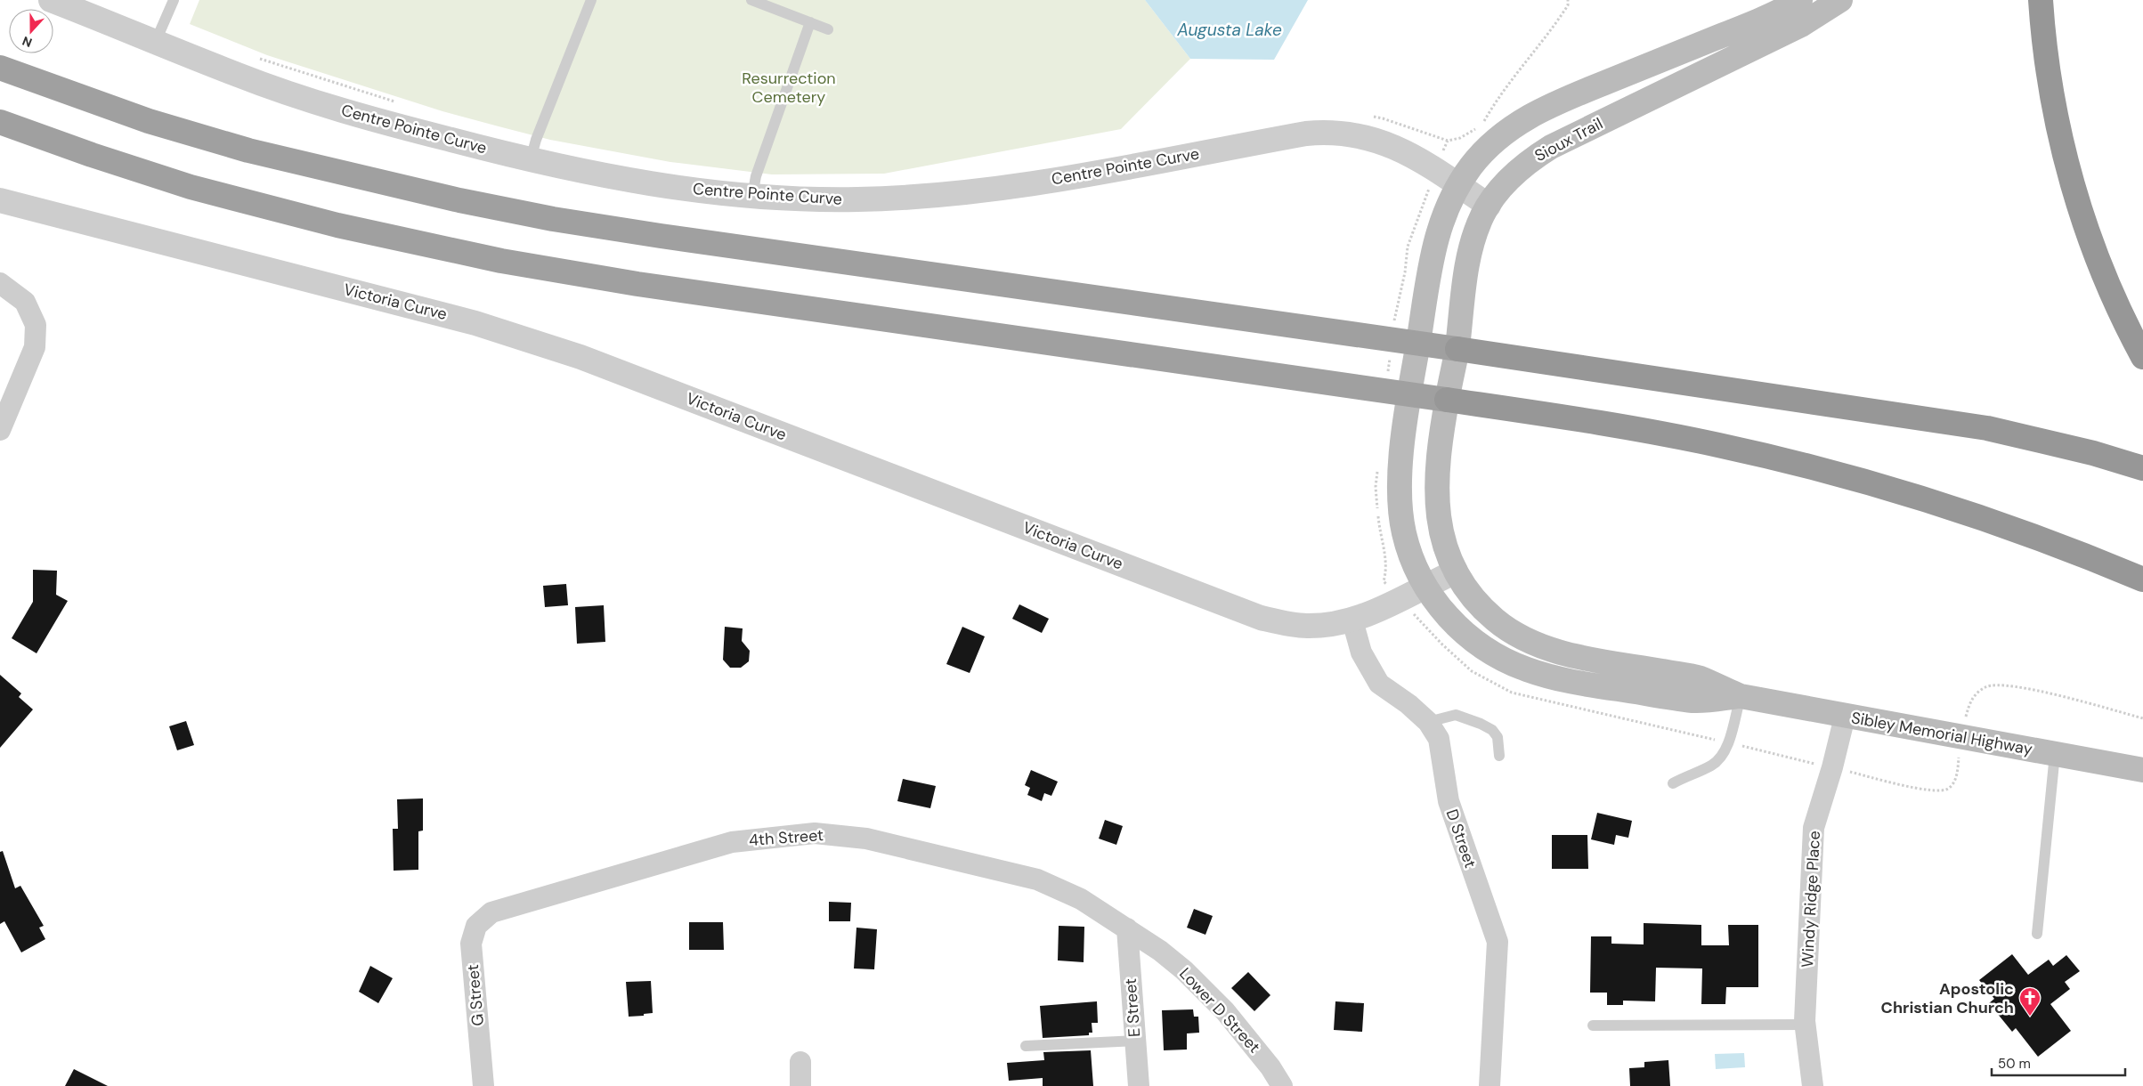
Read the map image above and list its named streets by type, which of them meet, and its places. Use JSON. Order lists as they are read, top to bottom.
{
  "streets": {
    "main road": ["Sioux Trail", "Sibley Memorial Highway"],
    "street": [
      "Centre Pointe Curve",
      "Victoria Curve",
      "4th Street",
      "D Street",
      "Windy Ridge Place",
      "G Street",
      "E Street",
      "Lower D Street"
    ]
  },
  "crossings": [
    ["Centre Pointe Curve", "Sioux Trail"],
    ["Sioux Trail", "Victoria Curve"],
    ["Sioux Trail", "Sibley Memorial Highway"],
    ["Victoria Curve", "D Street"],
    ["Sibley Memorial Highway", "Windy Ridge Place"],
    ["4th Street", "G Street"],
    ["4th Street", "E Street"],
    ["4th Street", "Lower D Street"],
    ["E Street", "Lower D Street"]
  ],
  "water": ["Augusta Lake"],
  "parks": ["Resurrection Cemetery"],
  "places": {
    "church": ["Apostolic Christian Church"]
  },
  "scale_bar": "50 m",
  "north": "bottom"
}
